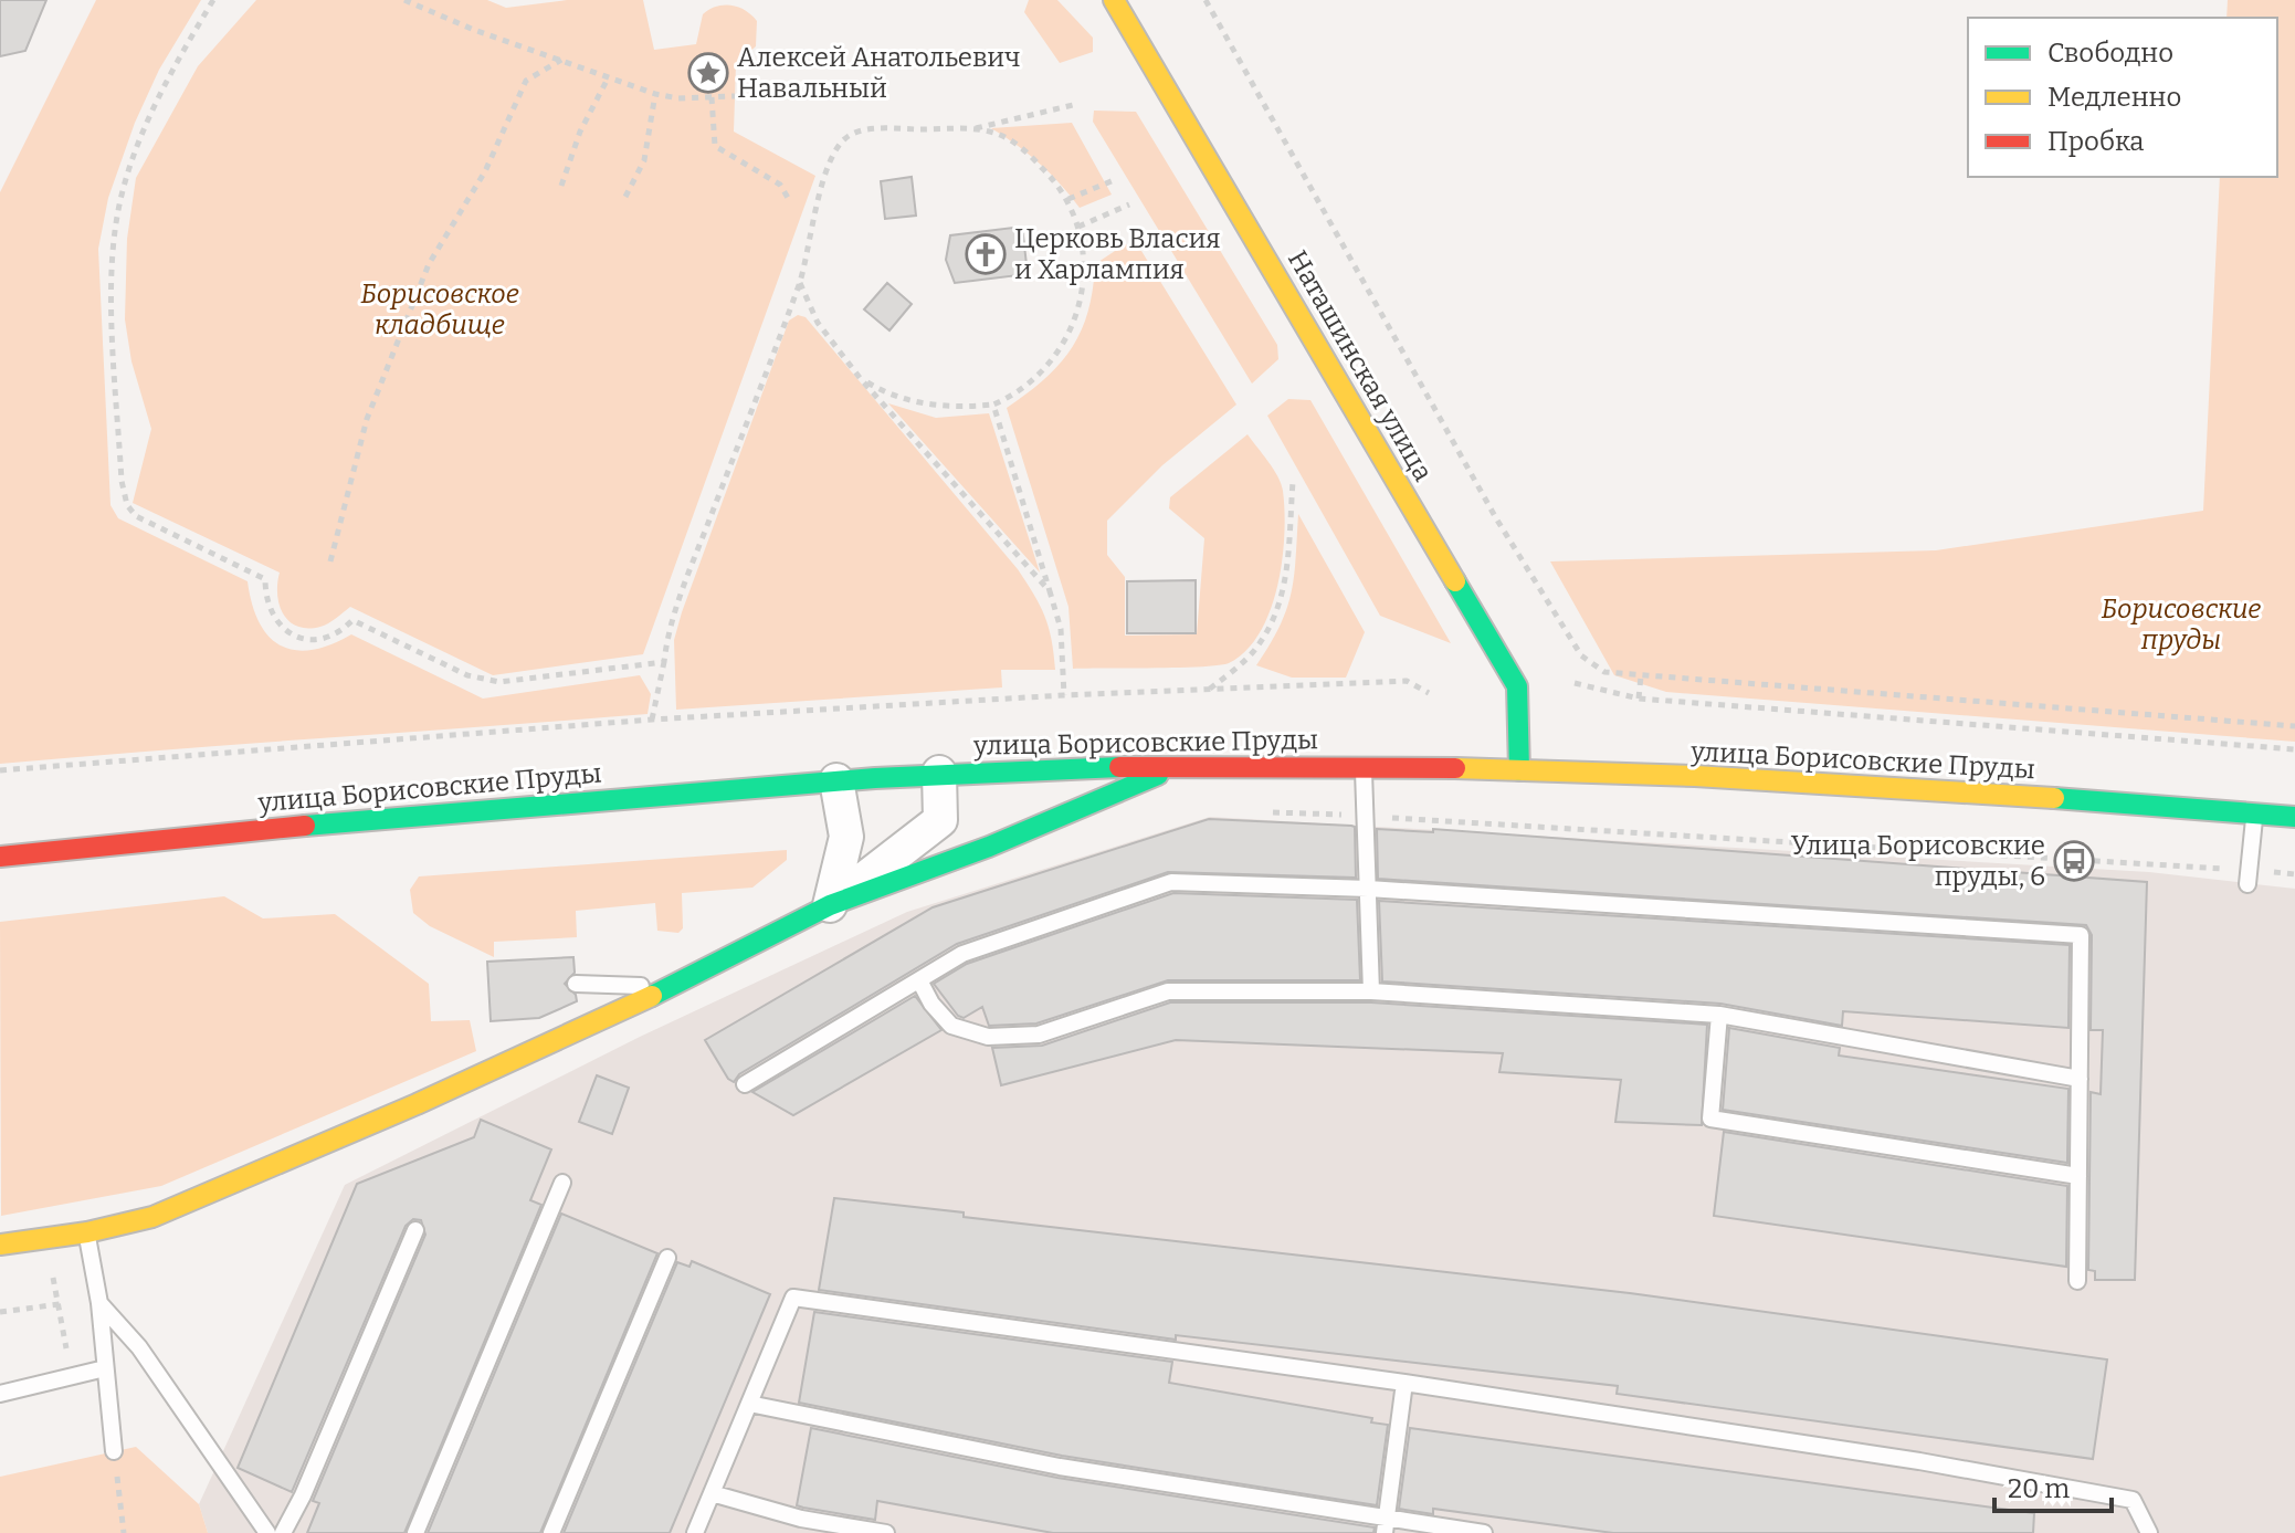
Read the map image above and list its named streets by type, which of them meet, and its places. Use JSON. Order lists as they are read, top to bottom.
{
  "streets": {
    "main road": ["Наташинская улица", "улица Борисовские Пруды"]
  },
  "crossings": [
    ["Наташинская улица", "улица Борисовские Пруды"]
  ],
  "parks": ["Борисовское кладбище", "Борисовские пруды"],
  "places": {
    "place": ["Алексей Анатольевич Навальный"],
    "church": ["Церковь Власия и Харлампия"],
    "bus stop": ["Улица Борисовские пруды, 6"]
  },
  "legend": ["Свободно", "Медленно", "Пробка"],
  "scale_bar": "20 m"
}
